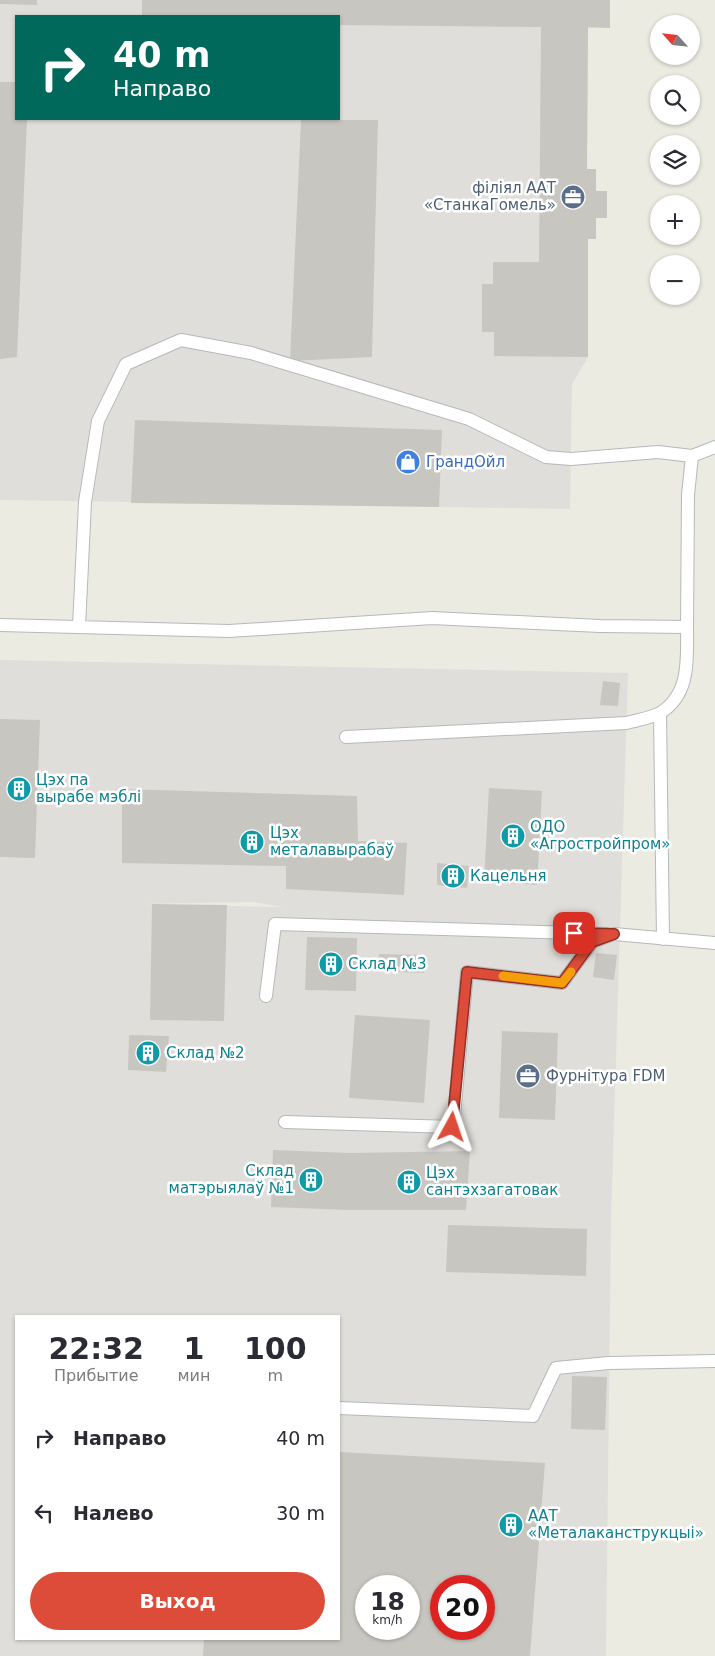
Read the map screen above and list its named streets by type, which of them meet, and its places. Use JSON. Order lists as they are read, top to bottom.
{
  "places": {
    "office": ["філіял ААТ «СтанкаГомель»", "Фурнітура FDM"],
    "shop": ["ГрандОйл"],
    "building": [
      "Цэх па вырабе мэблі",
      "ОДО «Агростройпром»",
      "Цэх металавырабаў",
      "Кацельня",
      "Склад №3",
      "Склад №2",
      "Склад матэрыялаў №1",
      "Цэх сантэхзагатовак",
      "ААТ «Металаканструкцыі»"
    ]
  },
  "north": "top left",
  "page": {
    "map_buttons": ["+", "−"],
    "turn": ["40 m", "Направо"],
    "eta": [
      "22:32",
      "Прибытие",
      "1",
      "мин",
      "100",
      "m"
    ],
    "list": [
      {
        "name": "Направо",
        "value": "40 m"
      },
      {
        "name": "Налево",
        "value": "30 m"
      }
    ],
    "buttons": "Выход",
    "speed": "18 km/h",
    "limit": "20"
  }
}
